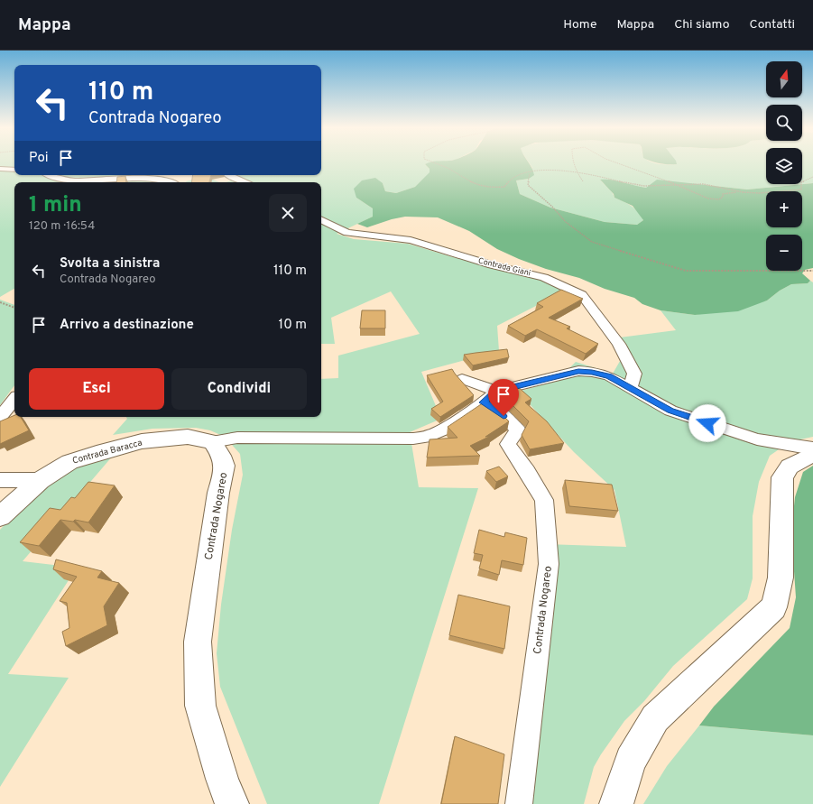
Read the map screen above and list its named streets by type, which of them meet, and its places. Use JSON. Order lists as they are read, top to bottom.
{
  "streets": {
    "street": ["Contrada Giani", "Contrada Baracca", "Contrada Nogareo"]
  },
  "crossings": [
    ["Contrada Baracca", "Contrada Nogareo"]
  ],
  "north": "top",
  "page": {
    "header": "Mappa",
    "nav": [
      "Home",
      "Mappa",
      "Chi siamo",
      "Contatti"
    ],
    "map_buttons": ["+", "−"],
    "turn": ["110 m", "Contrada Nogareo"],
    "then": "Poi",
    "heading": ["1 min", "120 m · 16:54"],
    "list": [
      {
        "name": "Svolta a sinistra",
        "note": "Contrada Nogareo",
        "value": "110 m"
      },
      {
        "name": "Arrivo a destinazione",
        "value": "10 m"
      }
    ],
    "buttons": ["Esci", "Condividi"]
  }
}
